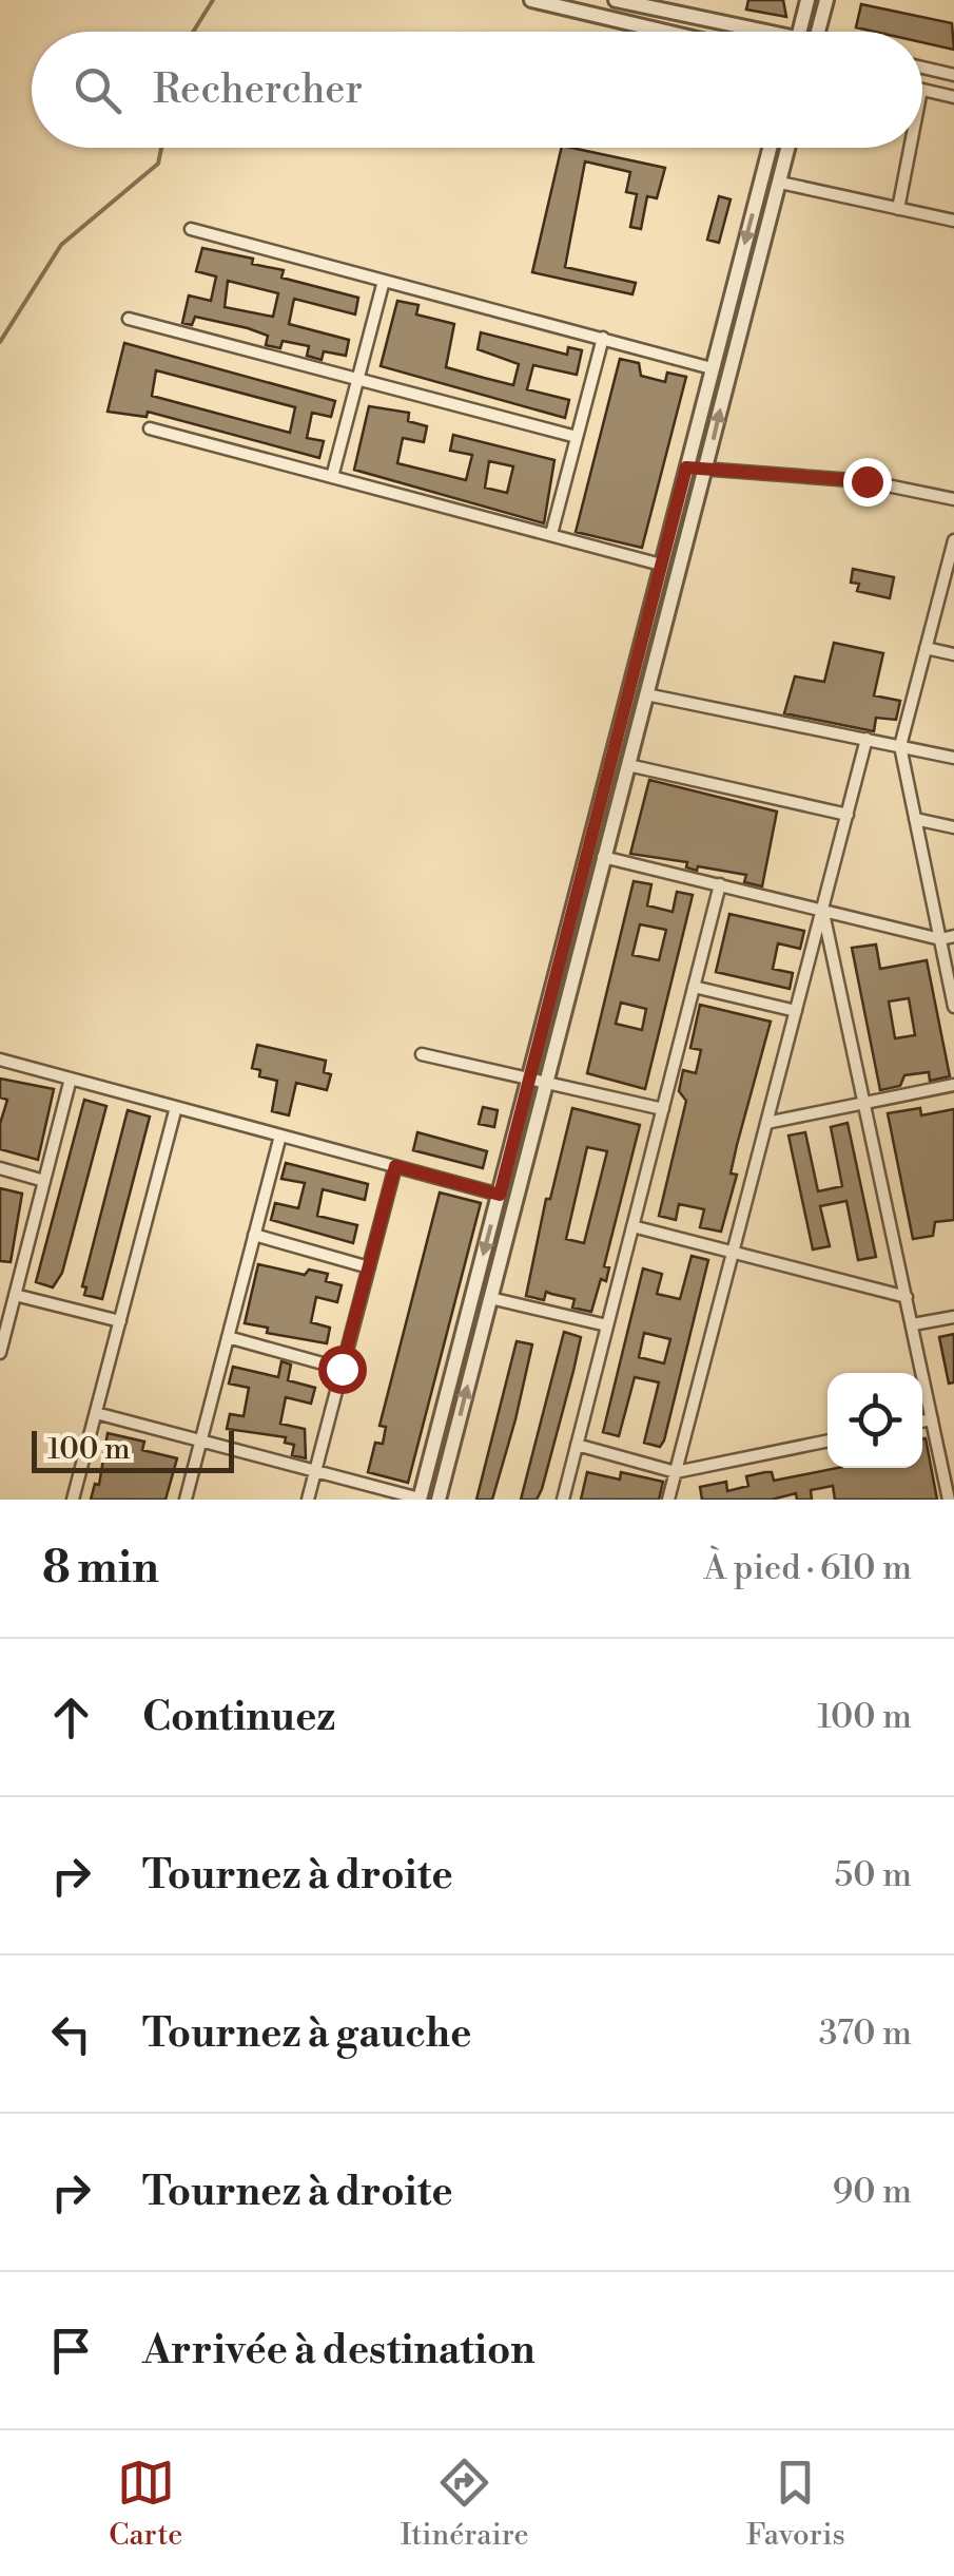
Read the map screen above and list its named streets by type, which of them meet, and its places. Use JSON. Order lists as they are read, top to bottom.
{
  "scale_bar": "100 m",
  "page": {
    "search": "Rechercher",
    "scale": "100 m",
    "heading": ["8 min", "À pied · 610 m"],
    "list": [
      ["Continuez", "100 m"],
      ["Tournez à droite", "50 m"],
      ["Tournez à gauche", "370 m"],
      ["Tournez à droite", "90 m"],
      "Arrivée à destination"
    ],
    "nav": ["Carte", "Itinéraire", "Favoris"]
  }
}
